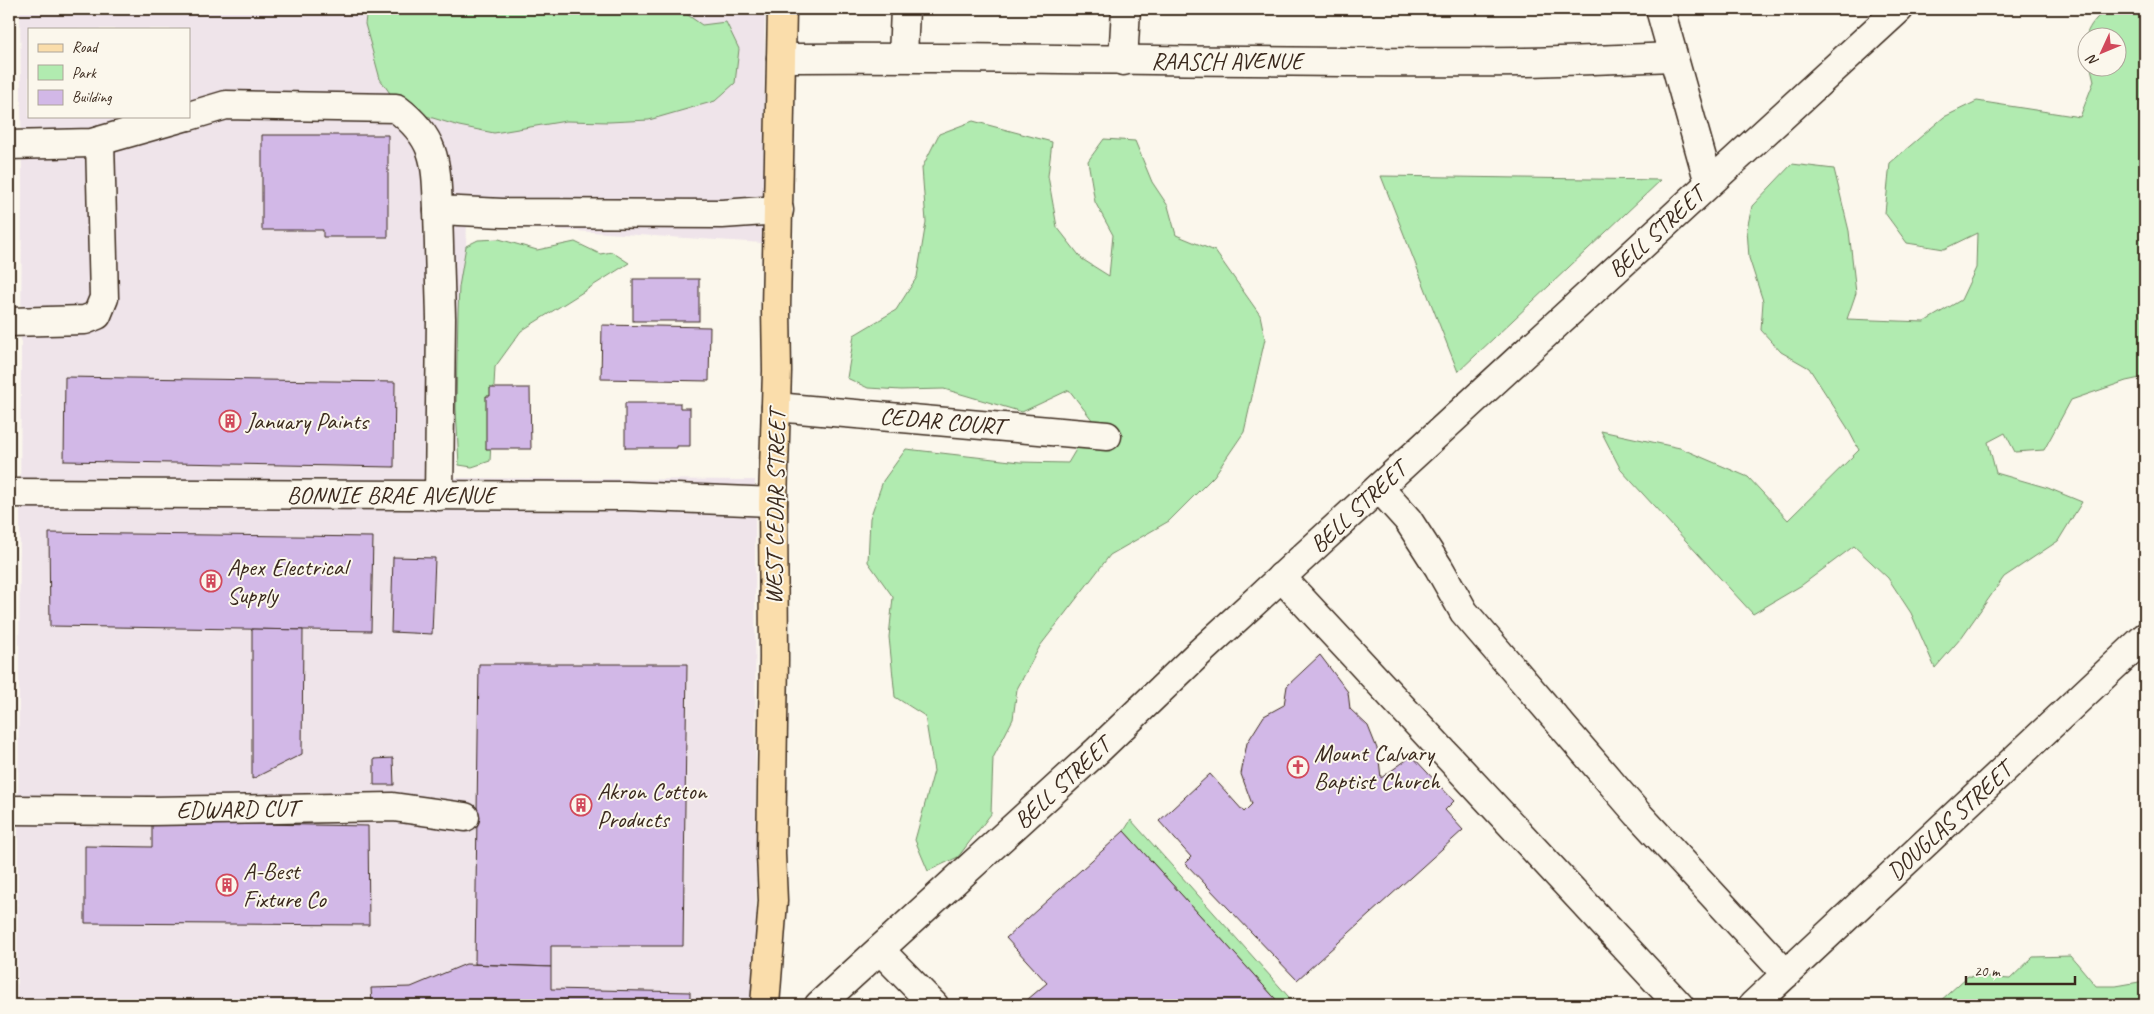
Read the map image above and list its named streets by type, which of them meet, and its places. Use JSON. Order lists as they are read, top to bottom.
{
  "streets": {
    "main road": ["WEST CEDAR STREET"],
    "street": [
      "RAASCH AVENUE",
      "BELL STREET",
      "CEDAR COURT",
      "BONNIE BRAE AVENUE",
      "EDWARD CUT",
      "DOUGLAS STREET"
    ]
  },
  "crossings": [
    ["RAASCH AVENUE", "WEST CEDAR STREET"],
    ["CEDAR COURT", "WEST CEDAR STREET"],
    ["BONNIE BRAE AVENUE", "WEST CEDAR STREET"]
  ],
  "places": {
    "building": [
      "January Paints",
      "Apex Electrical Supply",
      "Akron Cotton Products",
      "A-Best Fixture Co"
    ],
    "church": ["Mount Calvary Baptist Church"]
  },
  "legend": ["Road", "Park", "Building"],
  "scale_bar": "20 m",
  "north": "bottom left"
}
